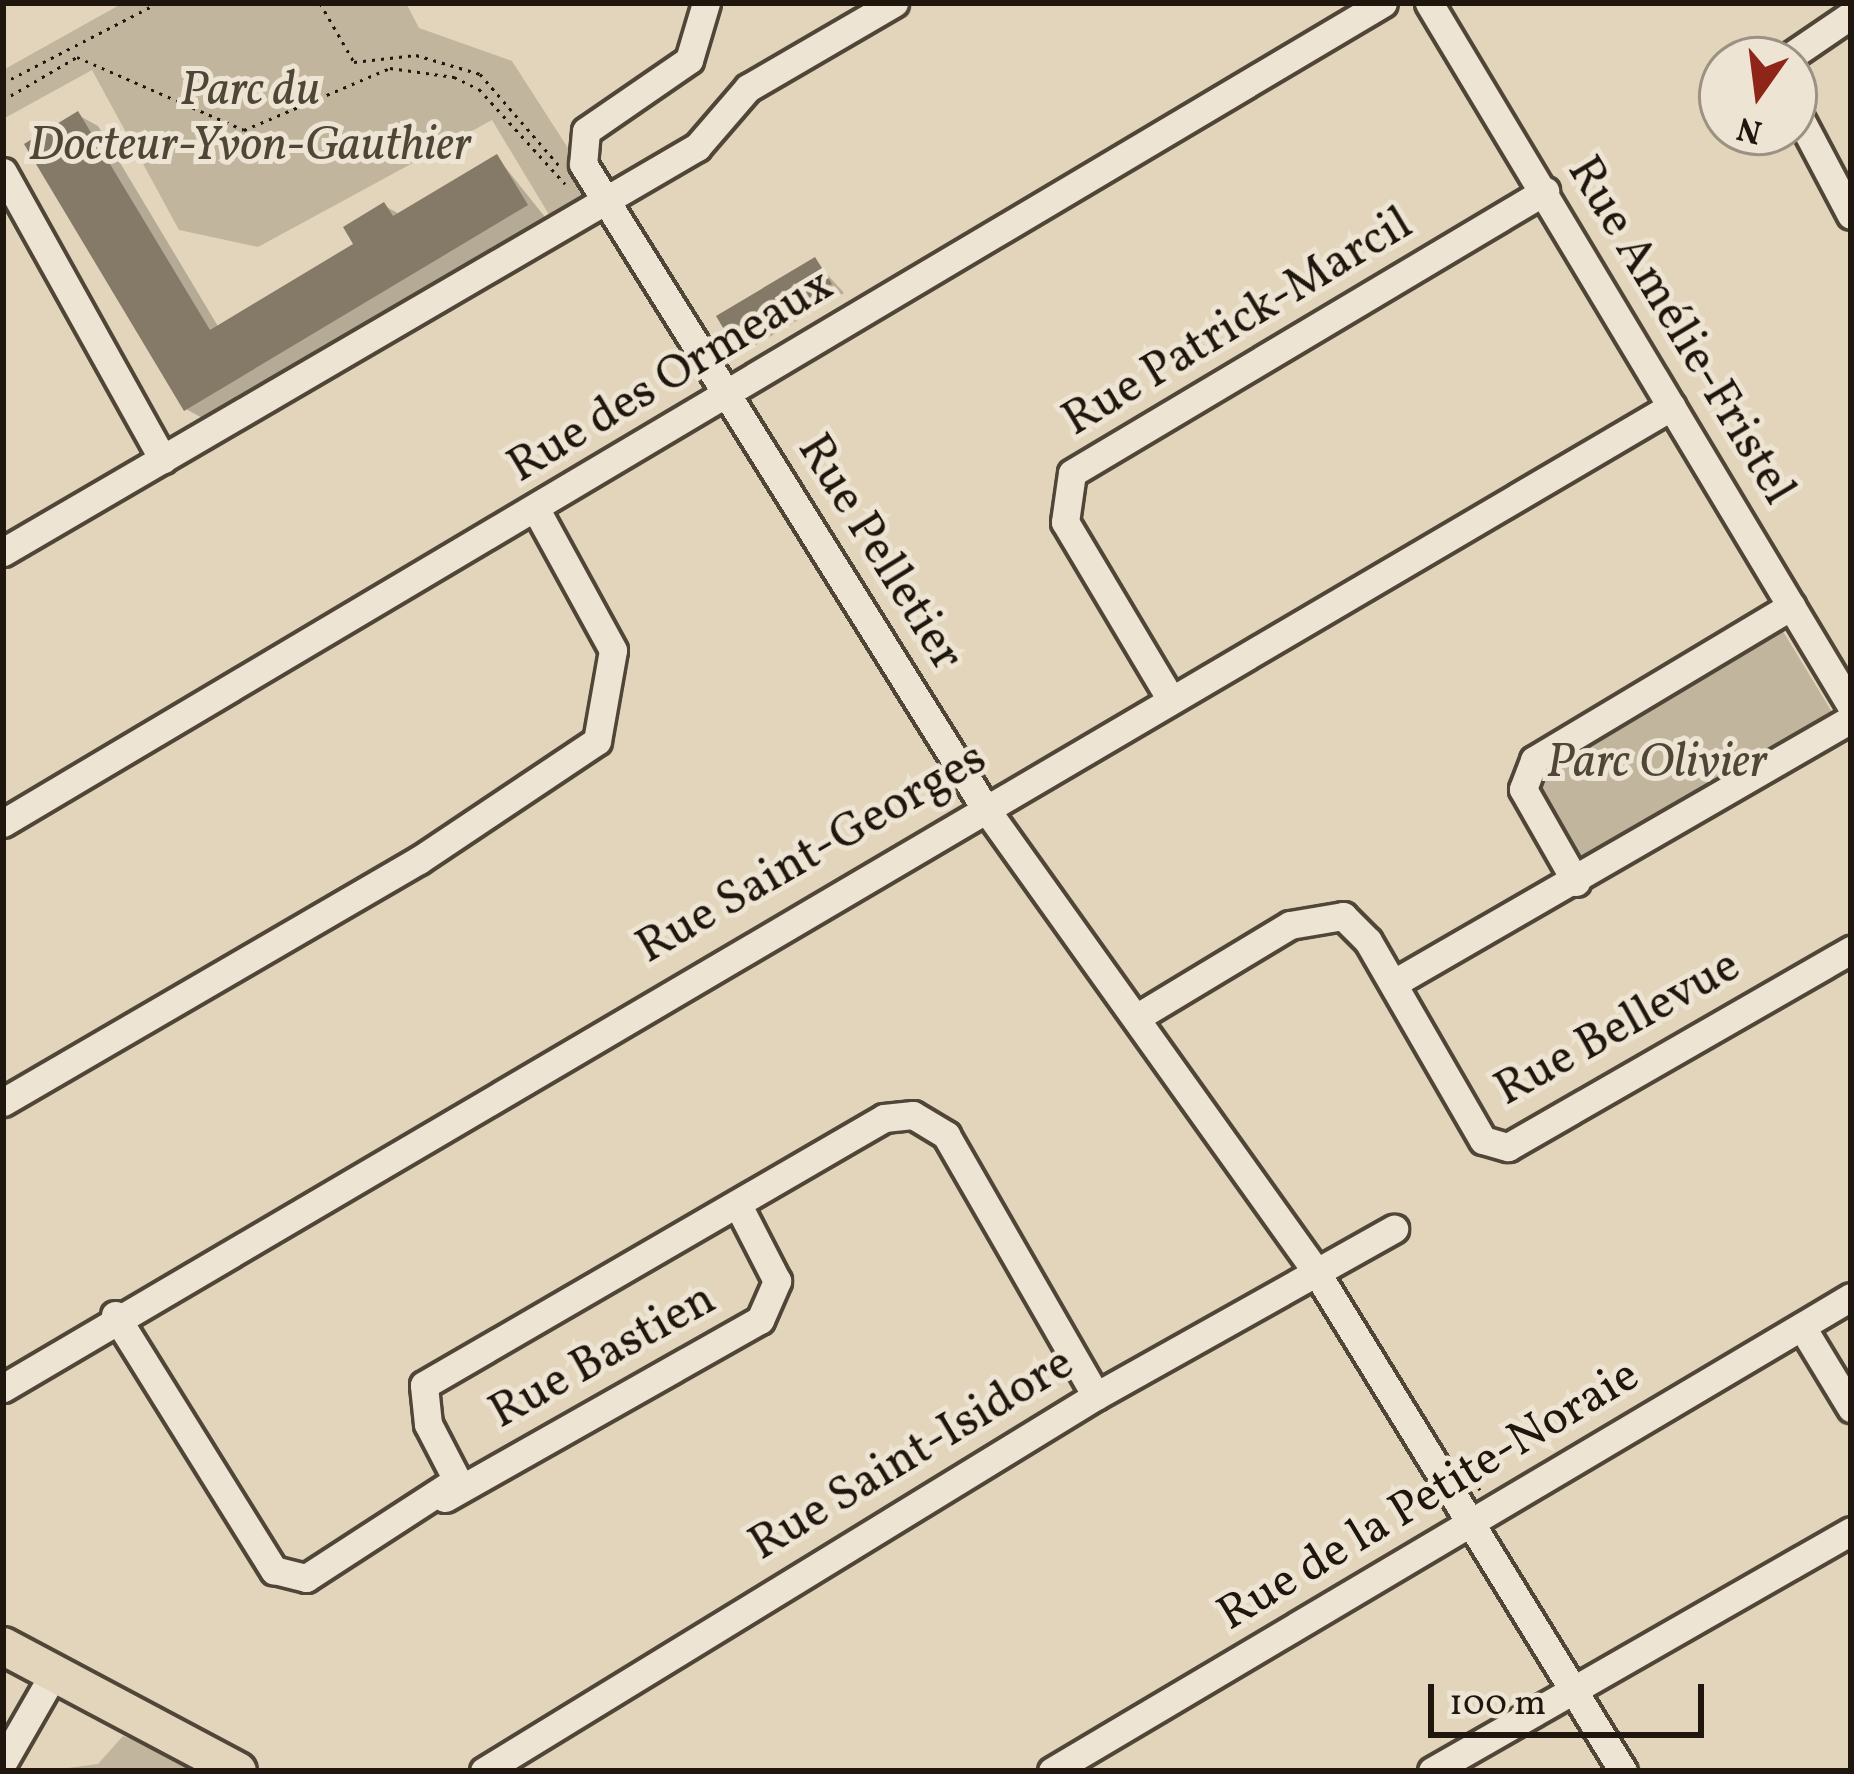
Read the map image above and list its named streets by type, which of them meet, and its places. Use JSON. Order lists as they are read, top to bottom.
{
  "streets": {
    "street": [
      "Rue Patrick-Marcil",
      "Rue Amélie-Fristel",
      "Rue des Ormeaux",
      "Rue Pelletier",
      "Rue Saint-Georges",
      "Rue Bellevue",
      "Rue Bastien",
      "Rue Saint-Isidore",
      "Rue de la Petite-Noraie"
    ]
  },
  "crossings": [
    ["Rue Patrick-Marcil", "Rue Amélie-Fristel"],
    ["Rue Patrick-Marcil", "Rue Saint-Georges"],
    ["Rue Amélie-Fristel", "Rue Saint-Georges"],
    ["Rue des Ormeaux", "Rue Pelletier"],
    ["Rue Pelletier", "Rue Saint-Georges"],
    ["Rue Pelletier", "Rue Bellevue"],
    ["Rue Pelletier", "Rue Saint-Isidore"],
    ["Rue Pelletier", "Rue de la Petite-Noraie"],
    ["Rue Saint-Georges", "Rue Bastien"],
    ["Rue Bastien", "Rue Saint-Isidore"]
  ],
  "parks": ["Parc du Docteur-Yvon-Gauthier", "Parc Olivier"],
  "scale_bar": "100 m",
  "north": "bottom"
}
